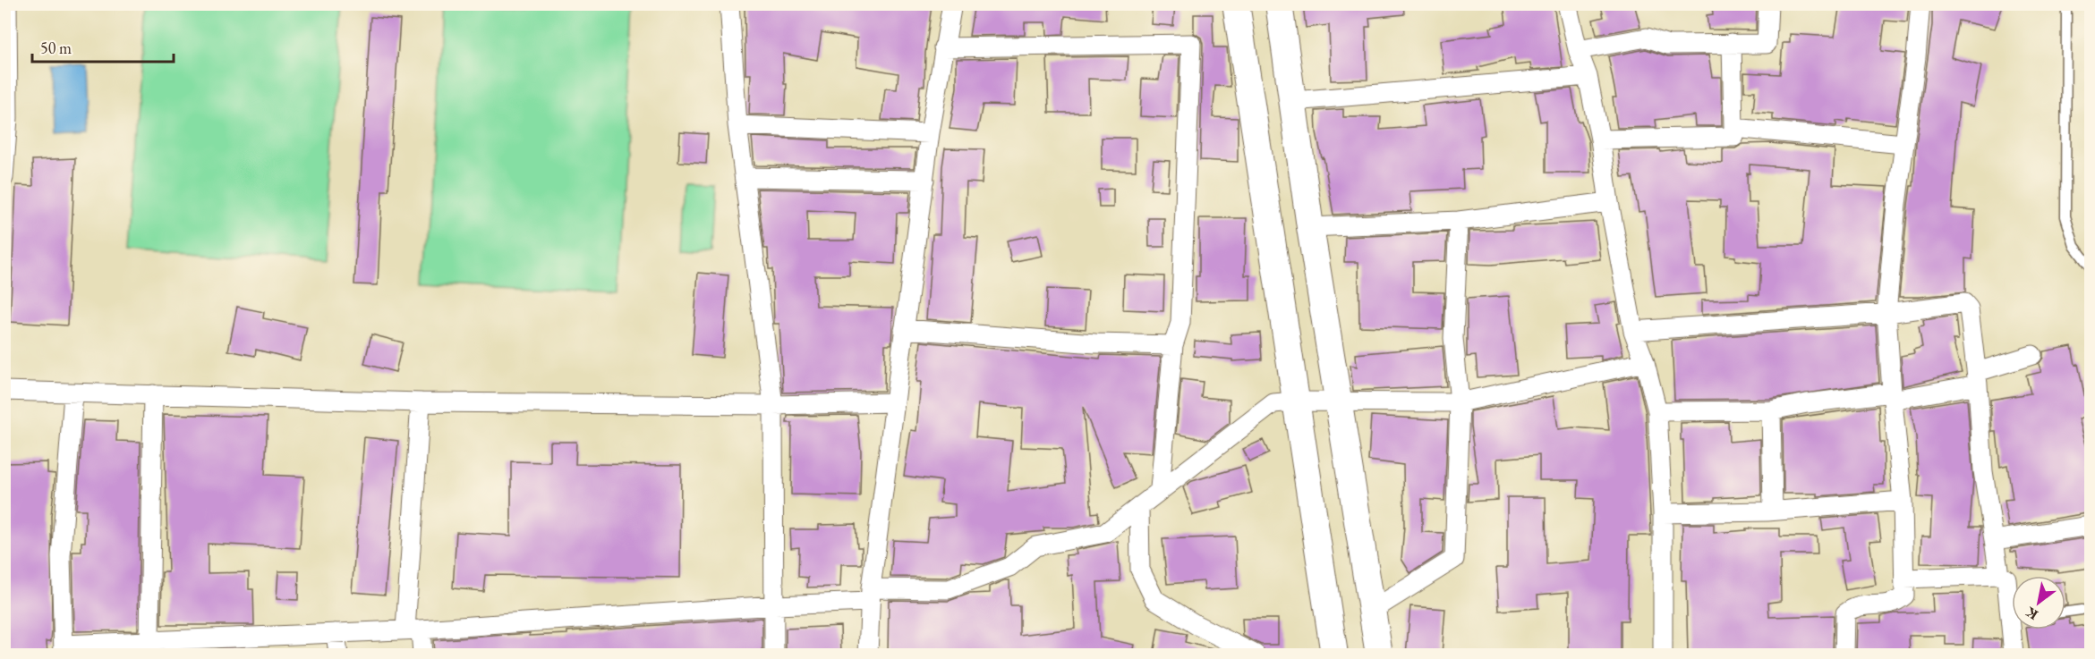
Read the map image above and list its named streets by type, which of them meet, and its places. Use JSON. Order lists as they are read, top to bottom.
{
  "scale_bar": "50 m",
  "north": "bottom left"
}
